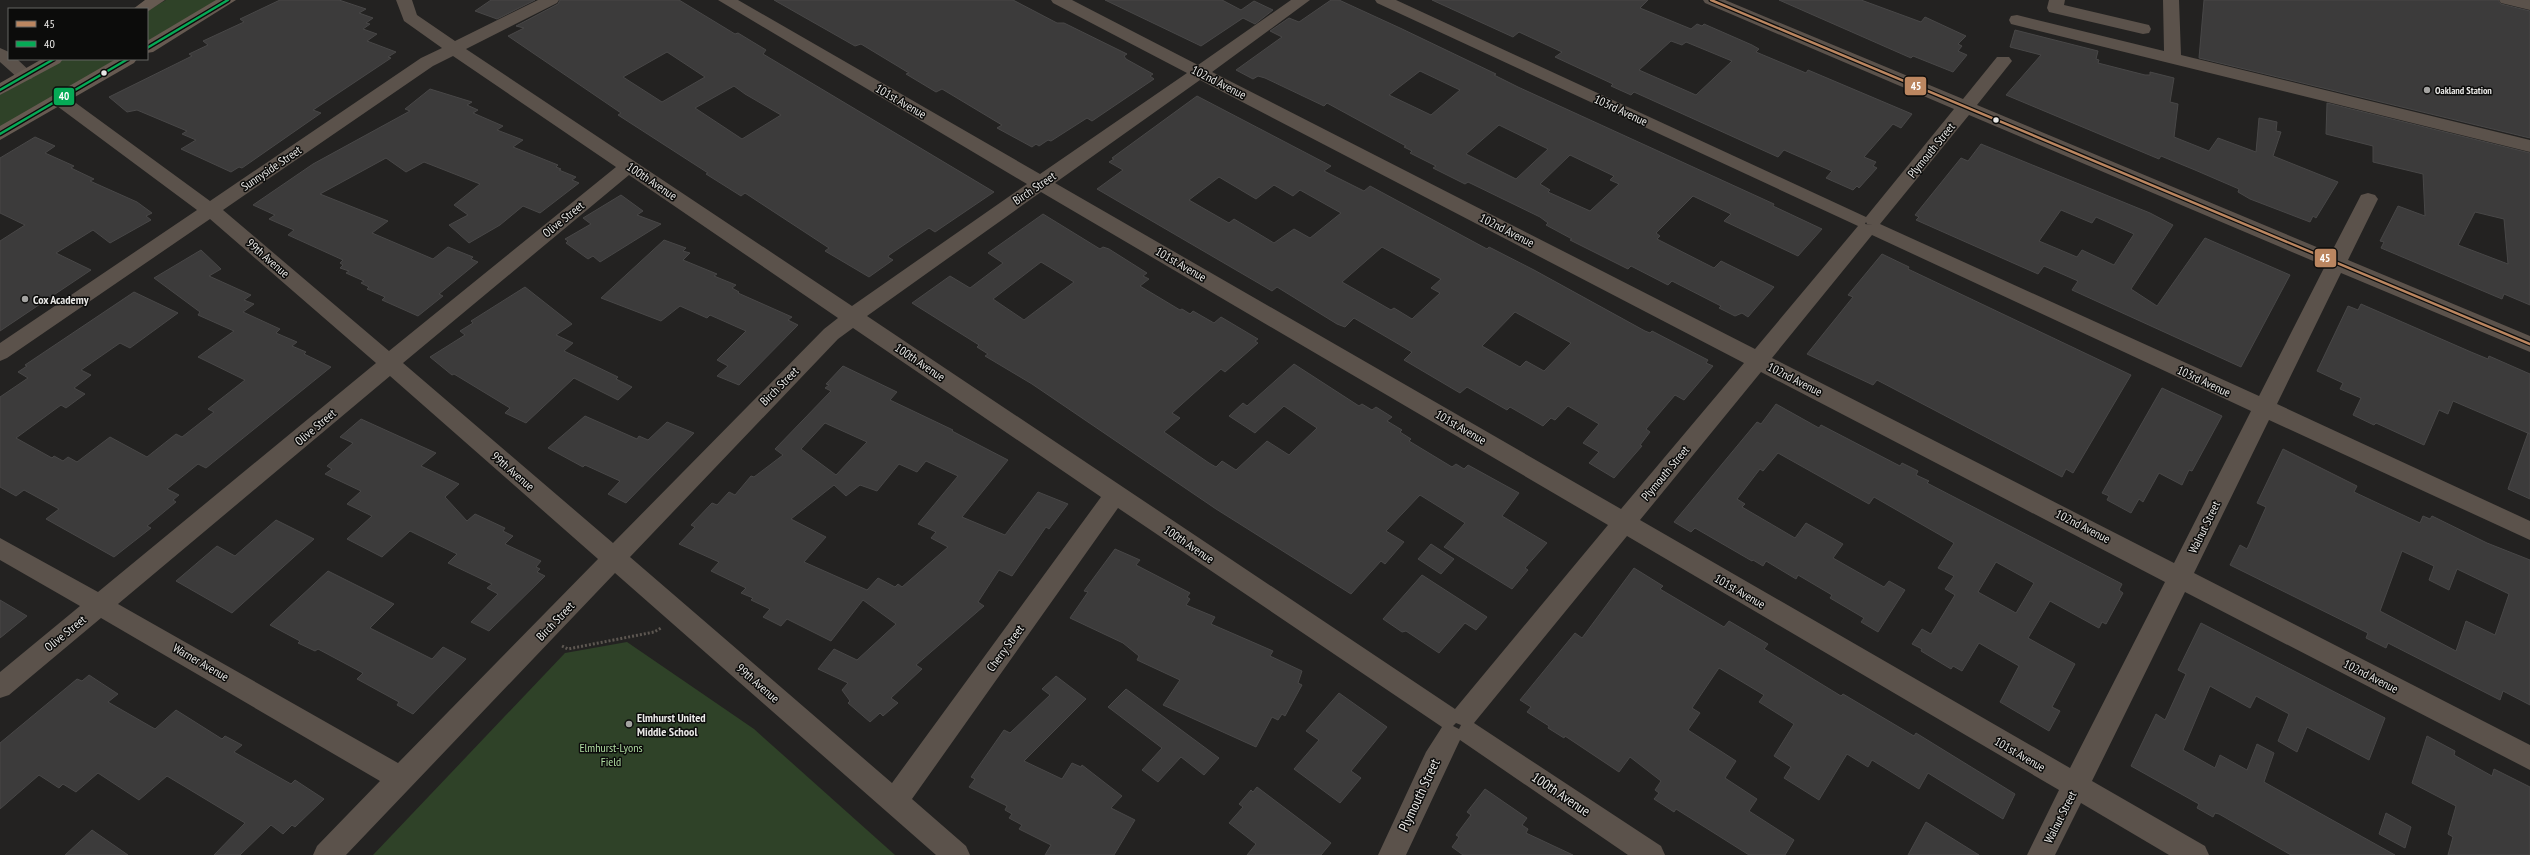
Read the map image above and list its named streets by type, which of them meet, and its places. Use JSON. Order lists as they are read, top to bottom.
{
  "streets": {
    "street": [
      "102nd Avenue",
      "101st Avenue",
      "103rd Avenue",
      "Plymouth Street",
      "Sunnyside Street",
      "100th Avenue",
      "Birch Street",
      "Olive Street",
      "99th Avenue",
      "Walnut Street",
      "Cherry Street",
      "Warner Avenue"
    ]
  },
  "crossings": [
    ["102nd Avenue", "Plymouth Street"],
    ["102nd Avenue", "Birch Street"],
    ["102nd Avenue", "Walnut Street"],
    ["101st Avenue", "Plymouth Street"],
    ["101st Avenue", "Birch Street"],
    ["101st Avenue", "Walnut Street"],
    ["103rd Avenue", "Plymouth Street"],
    ["103rd Avenue", "Walnut Street"],
    ["Plymouth Street", "100th Avenue"],
    ["Sunnyside Street", "100th Avenue"],
    ["Sunnyside Street", "99th Avenue"],
    ["100th Avenue", "Birch Street"],
    ["100th Avenue", "Olive Street"],
    ["100th Avenue", "Cherry Street"],
    ["Birch Street", "99th Avenue"],
    ["Birch Street", "Warner Avenue"],
    ["Olive Street", "99th Avenue"],
    ["Olive Street", "Warner Avenue"],
    ["99th Avenue", "Cherry Street"]
  ],
  "parks": ["Elmhurst-Lyons Field"],
  "places": ["Oakland Station", "Cox Academy", "Elmhurst United Middle School"],
  "lines": ["transit line 45", "transit line 40"],
  "legend": ["45", "40"]
}
